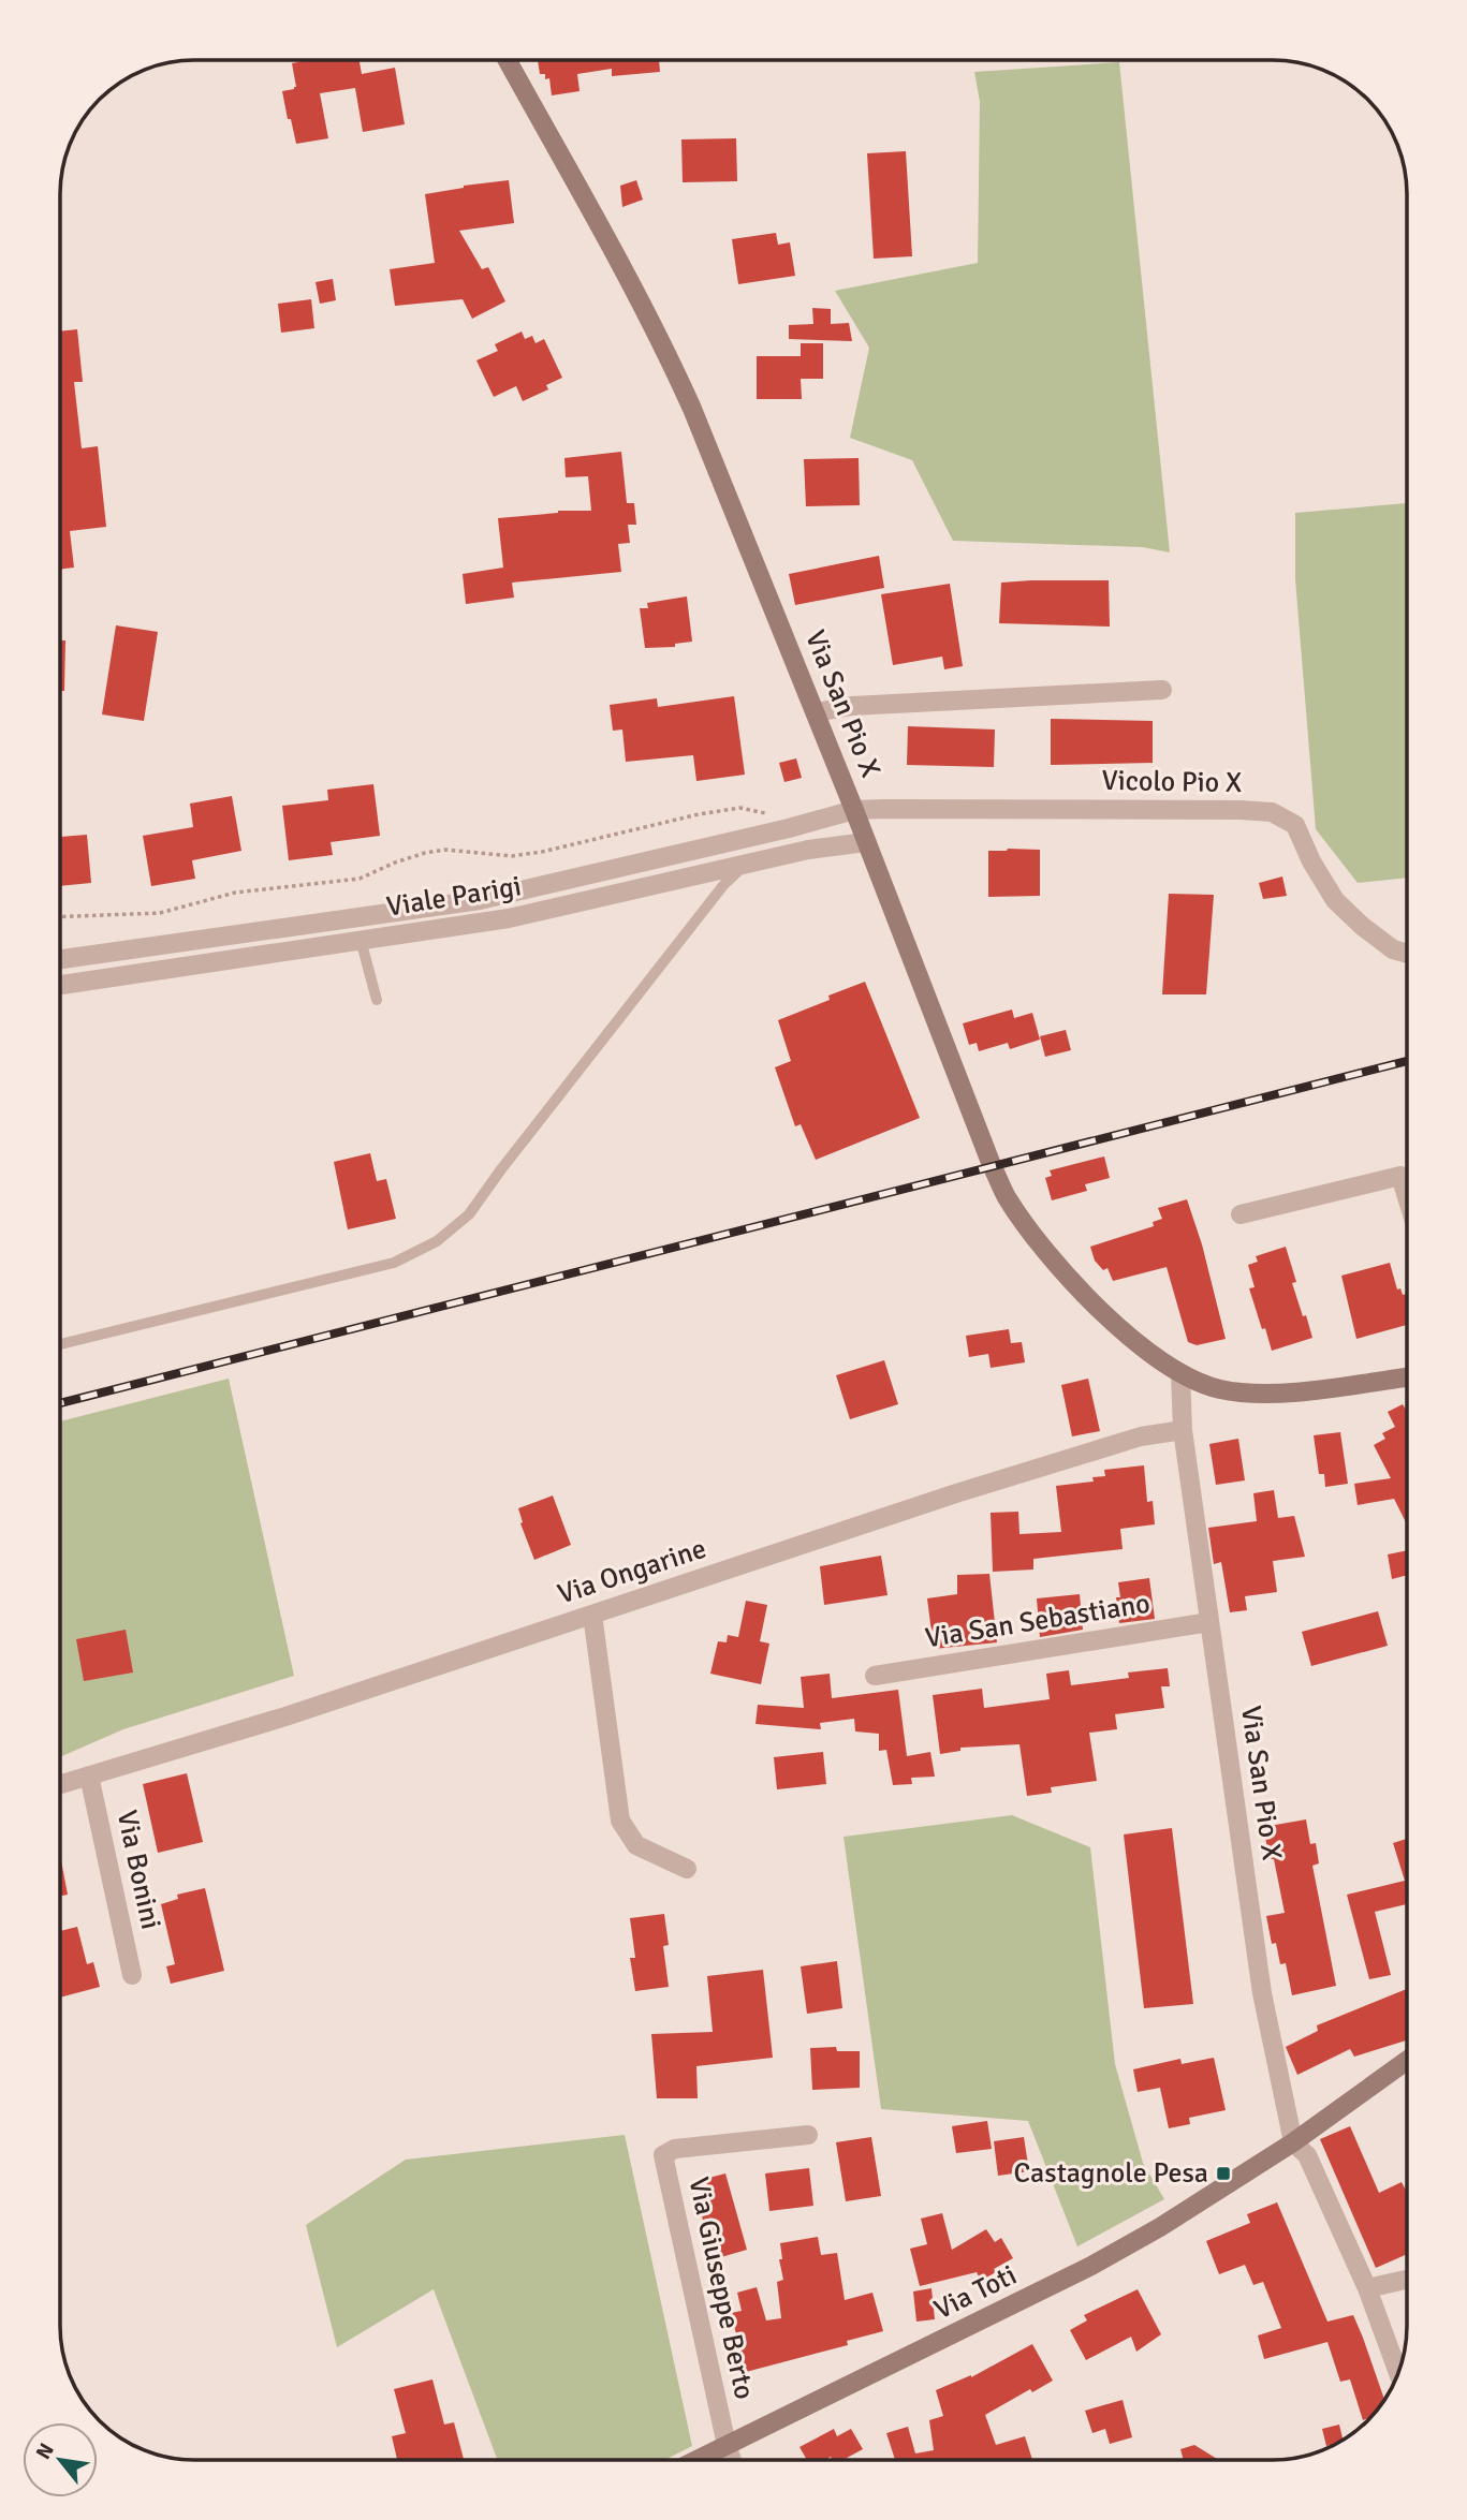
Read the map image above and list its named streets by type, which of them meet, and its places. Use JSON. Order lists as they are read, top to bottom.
{
  "streets": {
    "street": [
      "Via San Pio X",
      "Vicolo Pio X",
      "Viale Parigi",
      "Via Ongarine",
      "Via San Sebastiano",
      "Via Bonini",
      "Via Giuseppe Berto",
      "Via Toti"
    ]
  },
  "crossings": [
    ["Via San Pio X", "Vicolo Pio X"],
    ["Via San Pio X", "Viale Parigi"],
    ["Via San Pio X", "Via Ongarine"],
    ["Via San Pio X", "Via San Sebastiano"],
    ["Via San Pio X", "Via Toti"],
    ["Vicolo Pio X", "Viale Parigi"],
    ["Via Ongarine", "Via Bonini"],
    ["Via Giuseppe Berto", "Via Toti"]
  ],
  "places": {
    "transit": ["Castagnole Pesa"]
  },
  "north": "top left"
}
